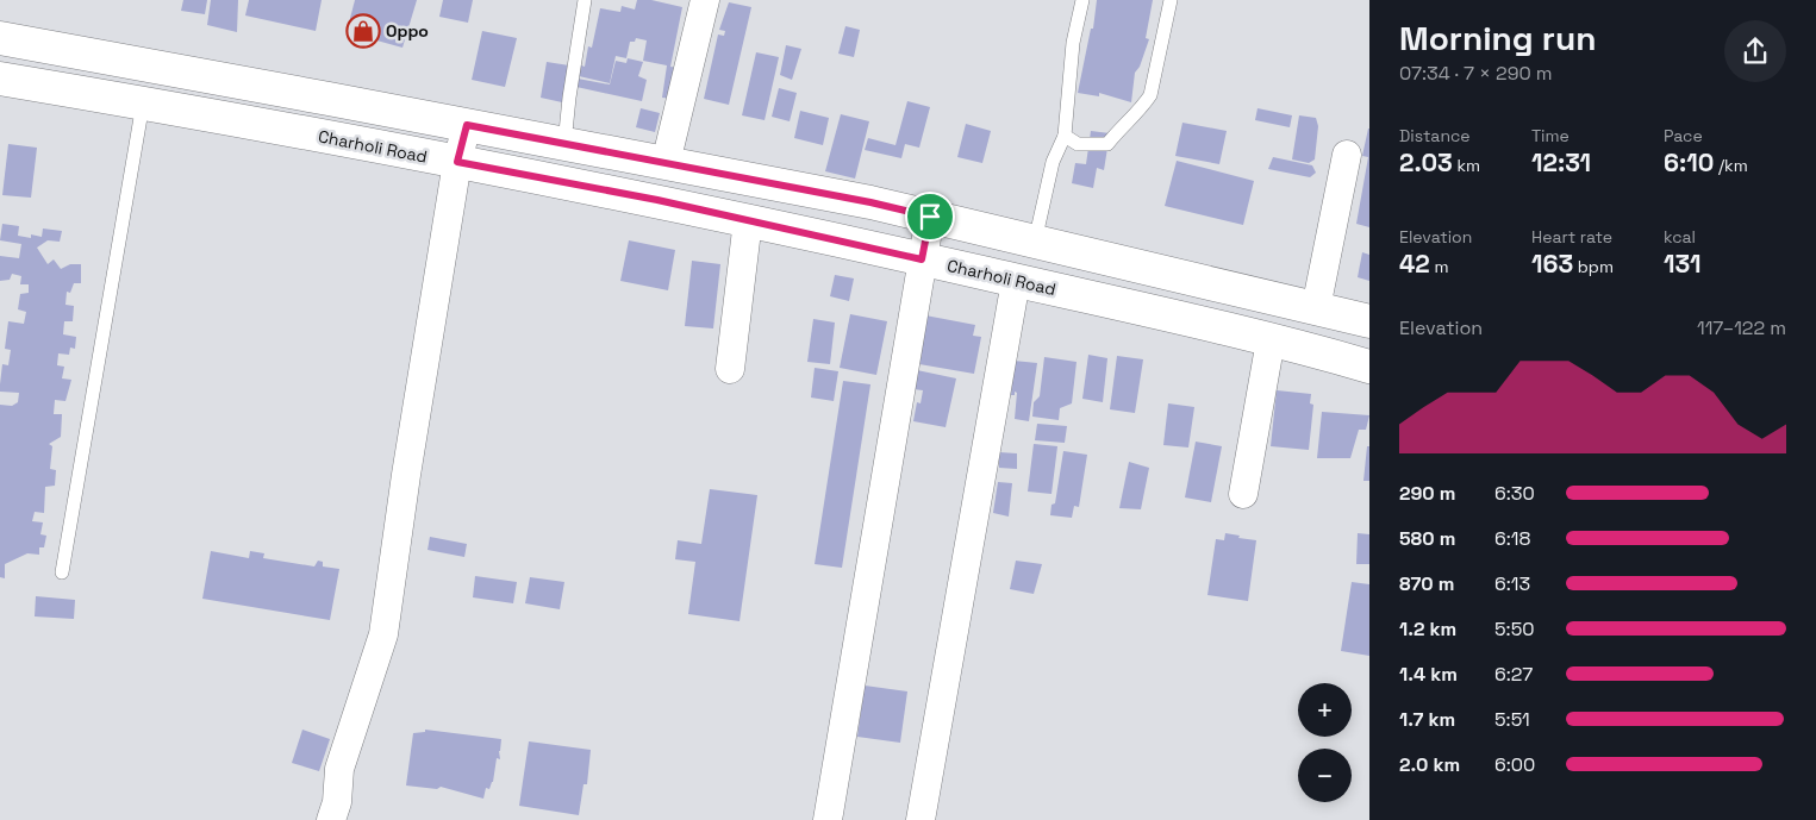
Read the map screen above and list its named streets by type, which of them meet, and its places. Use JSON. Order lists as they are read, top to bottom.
{
  "streets": {
    "street": ["Charholi Road"]
  },
  "places": {
    "shop": ["Oppo"]
  },
  "page": {
    "heading": ["Morning run", "07:34 · 7 × 290 m"],
    "stats": [
      ["Distance", "2.03 km"],
      ["Time", "12:31"],
      ["Pace", "6:10 /km"],
      ["Elevation", "42 m"],
      ["Heart rate", "163 bpm"],
      ["kcal", "131"]
    ],
    "chart": ["Elevation", "117–122 m"],
    "list": [
      {
        "name": "290 m",
        "note": "6:30"
      },
      {
        "name": "580 m",
        "note": "6:18"
      },
      {
        "name": "870 m",
        "note": "6:13"
      },
      {
        "name": "1.2 km",
        "note": "5:50"
      },
      {
        "name": "1.4 km",
        "note": "6:27"
      },
      {
        "name": "1.7 km",
        "note": "5:51"
      },
      {
        "name": "2.0 km",
        "note": "6:00"
      }
    ],
    "map_buttons": ["+", "−"]
  }
}
